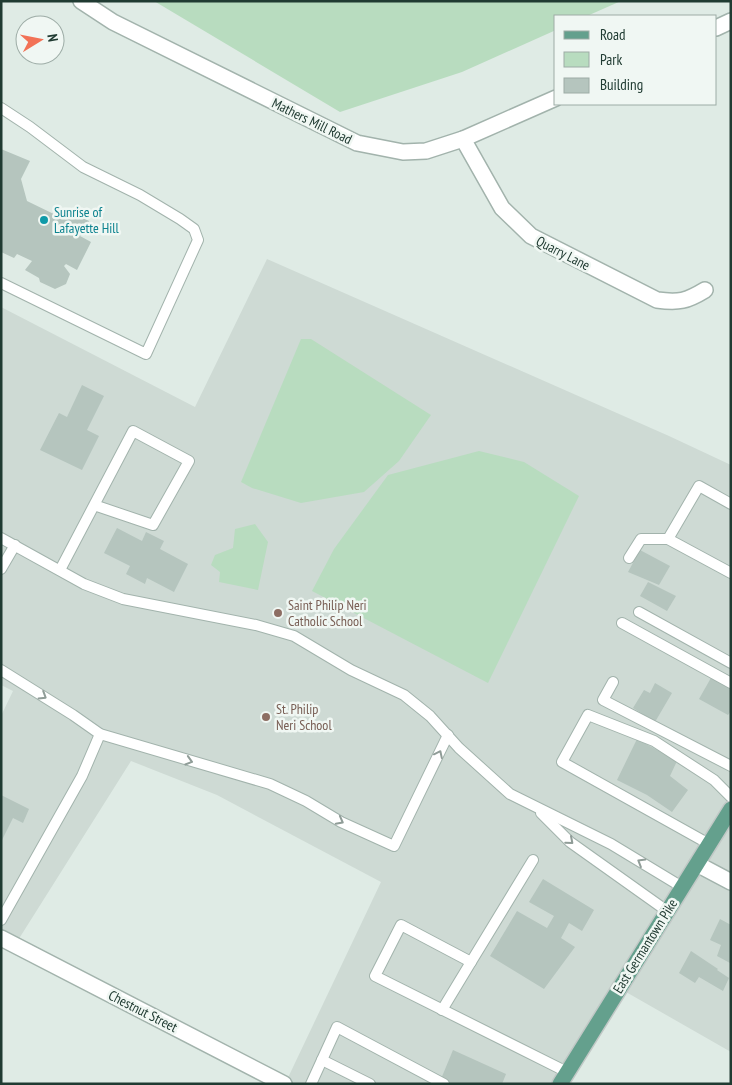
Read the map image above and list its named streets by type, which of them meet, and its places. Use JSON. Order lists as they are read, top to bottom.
{
  "streets": {
    "main road": ["East Germantown Pike"],
    "street": ["Mathers Mill Road", "Quarry Lane", "Chestnut Street"]
  },
  "crossings": [
    ["Mathers Mill Road", "Quarry Lane"]
  ],
  "places": ["Sunrise of Lafayette Hill", "Saint Philip Neri Catholic School", "St. Philip Neri School"],
  "legend": ["Road", "Park", "Building"],
  "north": "right"
}
